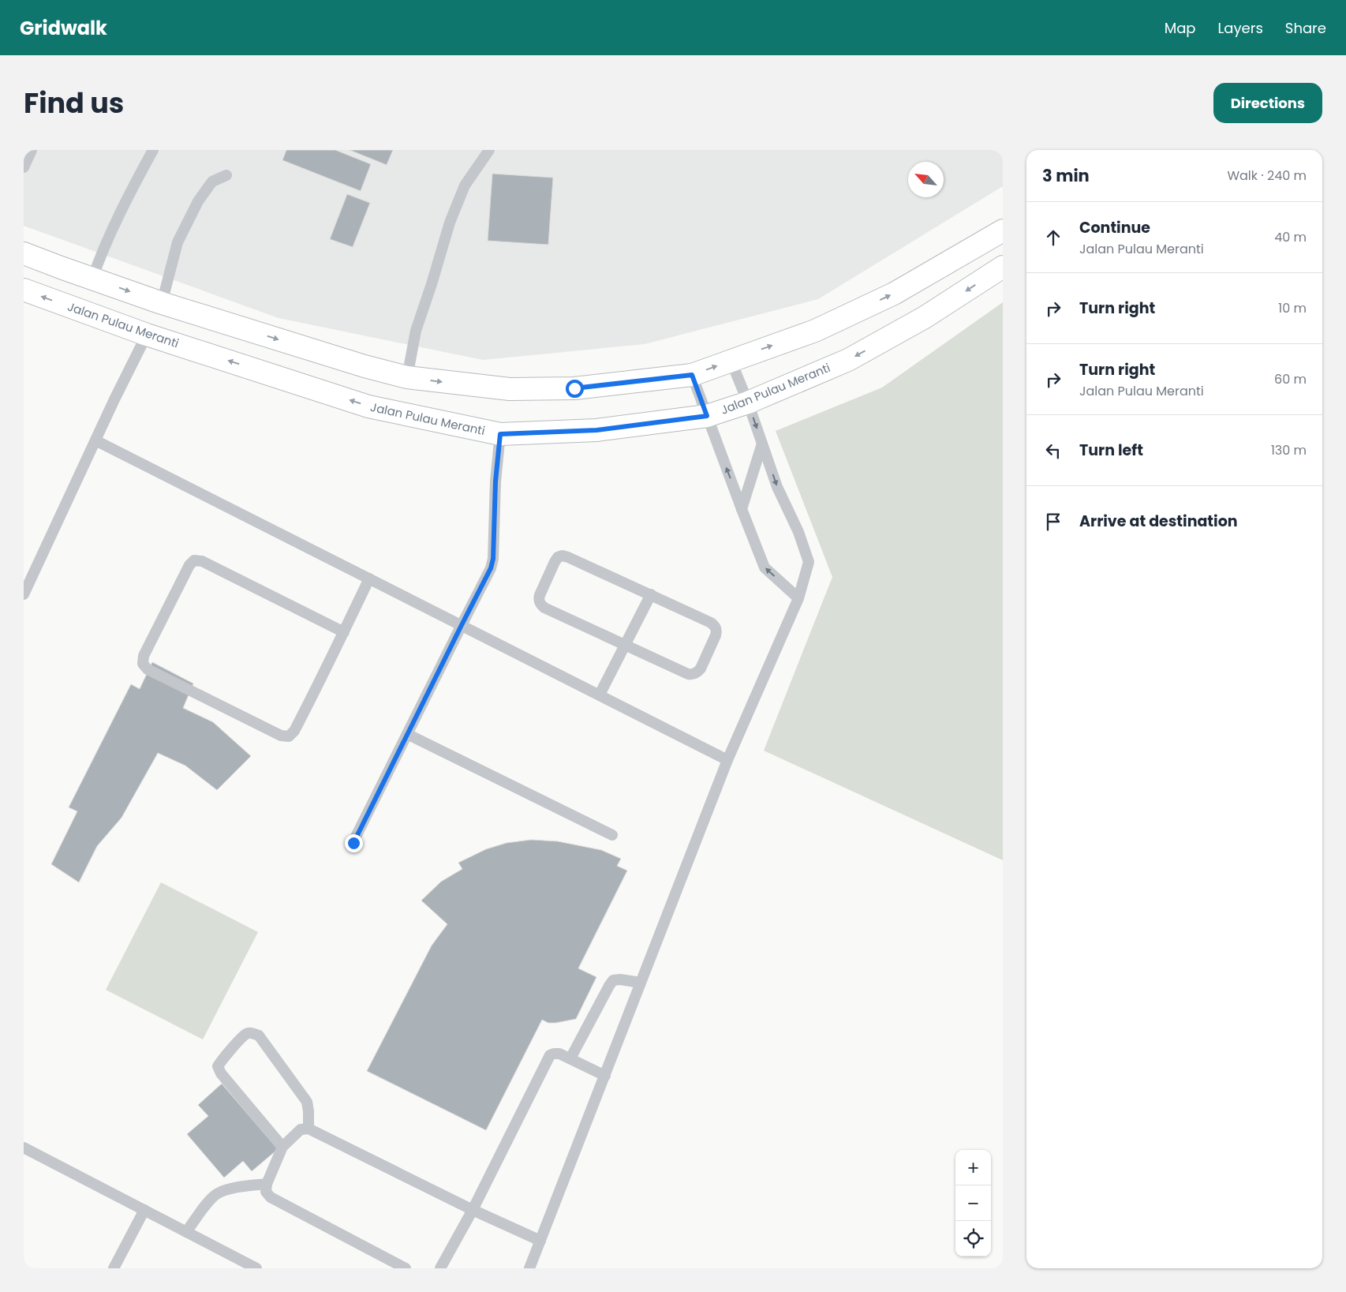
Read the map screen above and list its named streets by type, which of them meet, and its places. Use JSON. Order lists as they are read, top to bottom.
{
  "streets": {
    "main road": ["Jalan Pulau Meranti"]
  },
  "north": "top left",
  "page": {
    "header": "Gridwalk",
    "nav": ["Map", "Layers", "Share"],
    "title": "Find us",
    "buttons": "Directions",
    "heading": ["3 min", "Walk · 240 m"],
    "list": [
      ["Continue", "Jalan Pulau Meranti", "40 m"],
      ["Turn right", "10 m"],
      ["Turn right", "Jalan Pulau Meranti", "60 m"],
      ["Turn left", "130 m"],
      "Arrive at destination"
    ],
    "map_buttons": ["+", "−"]
  }
}
